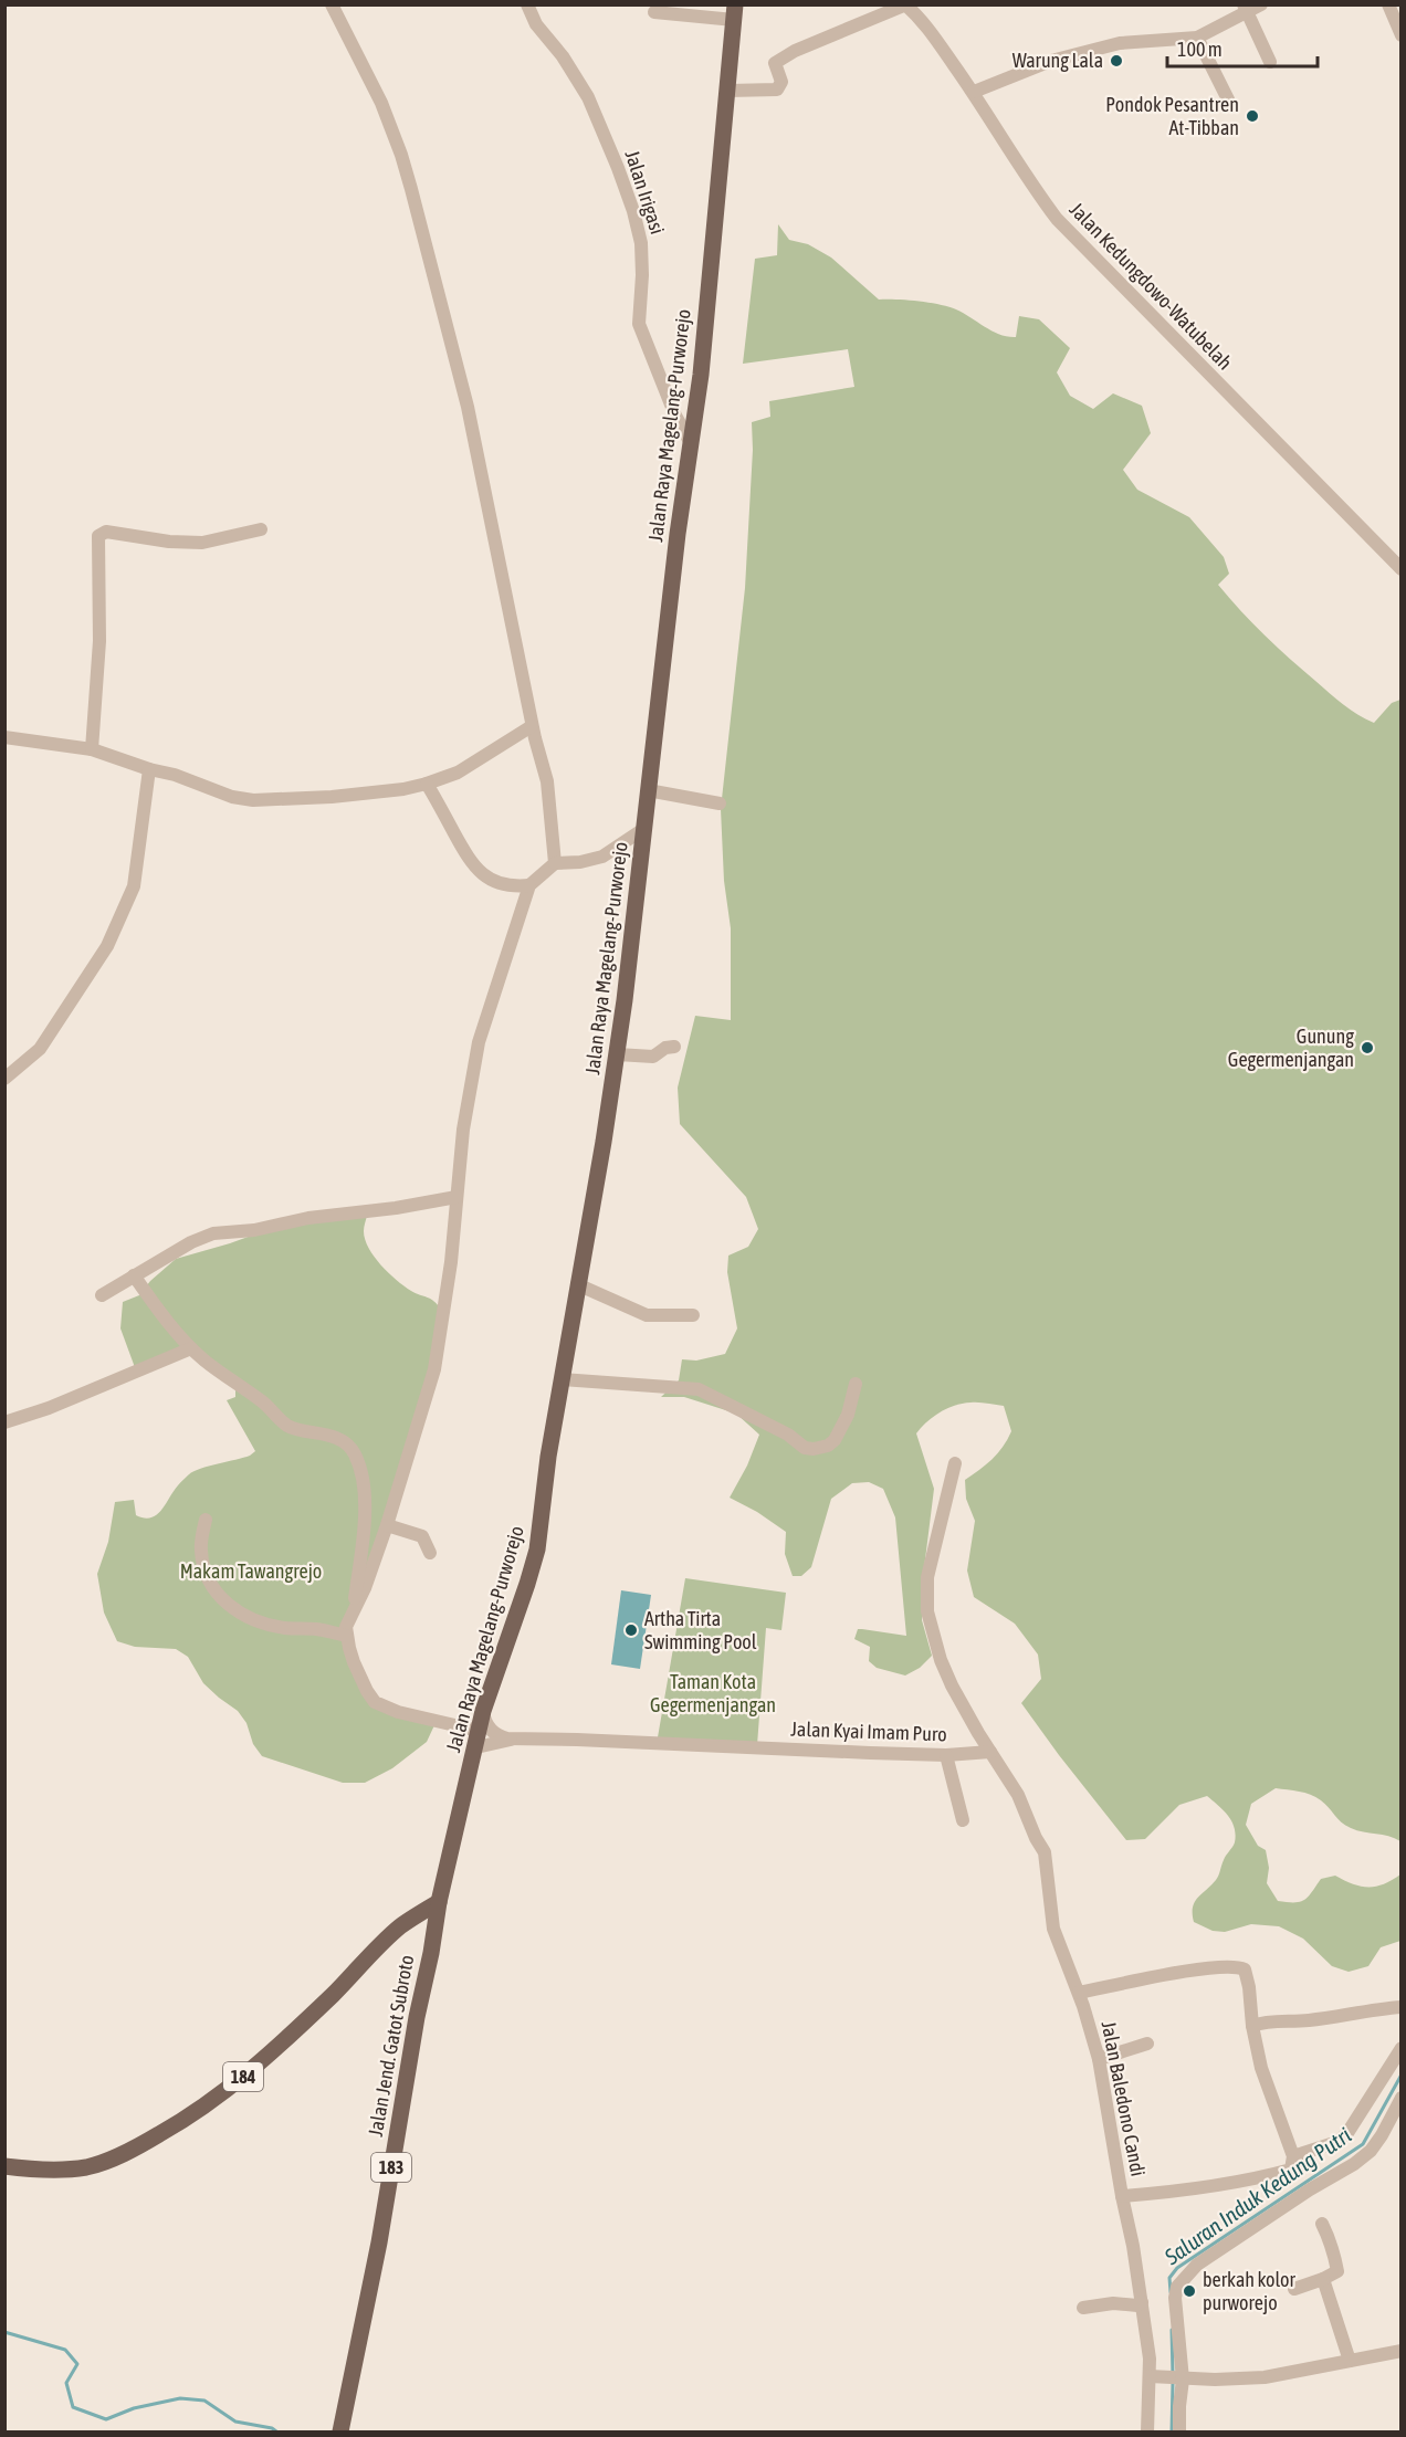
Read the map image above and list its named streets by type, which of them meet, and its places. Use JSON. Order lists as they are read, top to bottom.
{
  "streets": {
    "main road": [
      "Jalan Raya Magelang-Purworejo",
      "Jalan Jend. Gatot Subroto",
      "184",
      "183"
    ],
    "street": [
      "Jalan Irigasi",
      "Jalan Kedungdowo-Watubelah",
      "Jalan Kyai Imam Puro",
      "Jalan Baledono Candi"
    ]
  },
  "crossings": [
    ["Jalan Irigasi", "Jalan Raya Magelang-Purworejo"],
    ["Jalan Raya Magelang-Purworejo", "Jalan Kyai Imam Puro"],
    ["Jalan Raya Magelang-Purworejo", "Jalan Jend. Gatot Subroto"],
    ["Jalan Raya Magelang-Purworejo", "184"],
    ["Jalan Kyai Imam Puro", "Jalan Baledono Candi"],
    ["Jalan Jend. Gatot Subroto", "184"]
  ],
  "water": ["Saluran Induk Kedung Putri"],
  "parks": ["Makam Tawangrejo", "Taman Kota Gegermenjangan"],
  "places": [
    "Warung Lala",
    "Pondok Pesantren At-Tibban",
    "Gunung Gegermenjangan",
    "Artha Tirta Swimming Pool",
    "berkah kolor purworejo"
  ],
  "scale_bar": "100 m"
}
